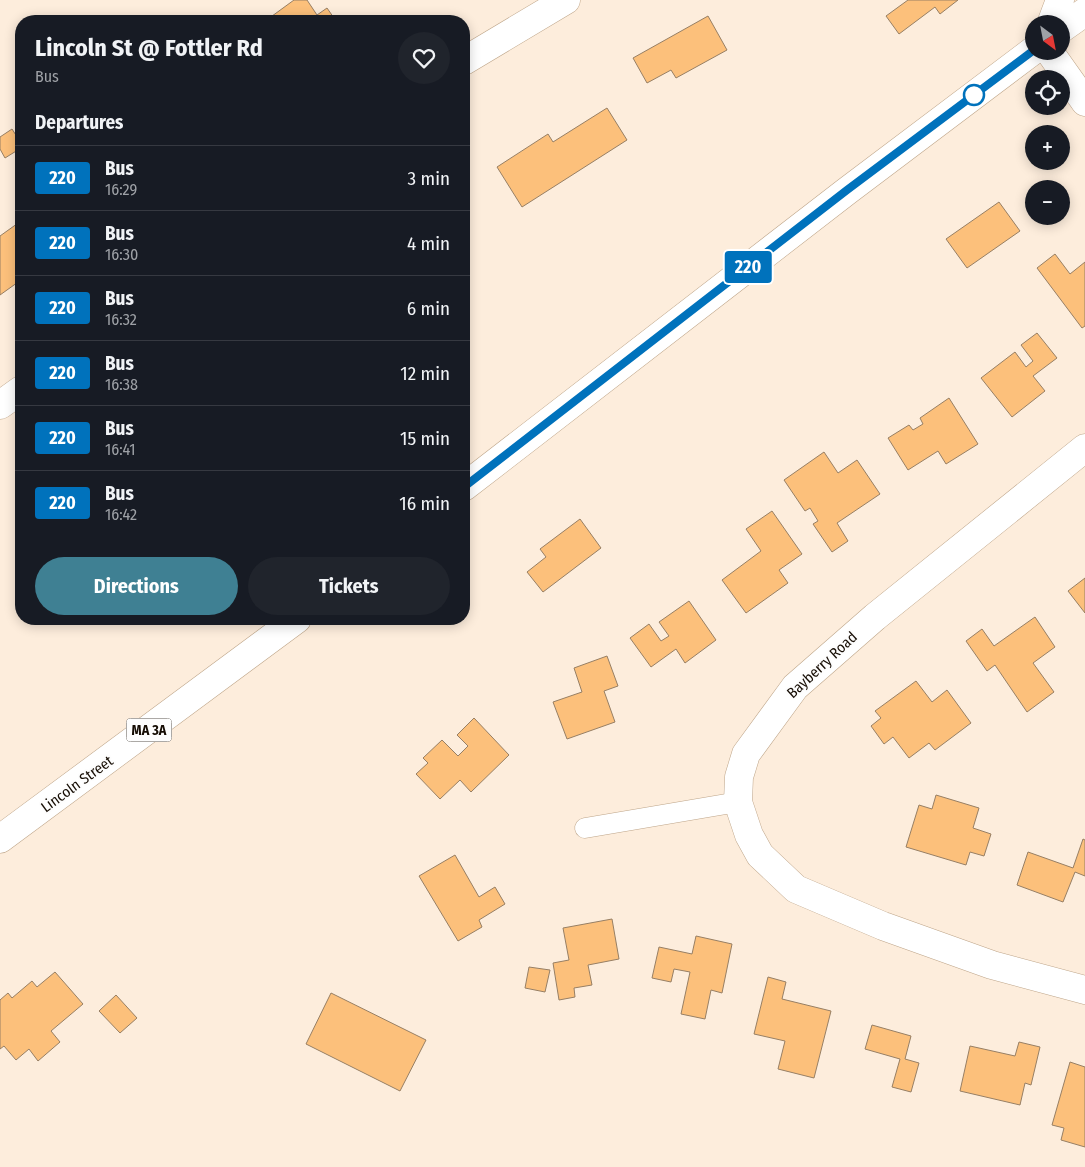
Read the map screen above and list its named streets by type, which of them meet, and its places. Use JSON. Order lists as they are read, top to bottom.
{
  "streets": {
    "street": ["Bayberry Road", "MA 3A", "Lincoln Street"]
  },
  "lines": ["bus line 220"],
  "north": "bottom right",
  "page": {
    "on_map": "220",
    "map_buttons": ["+", "−"],
    "heading": [
      ["Lincoln St @ Fottler Rd", "Bus"],
      "Departures"
    ],
    "list": [
      {
        "mark": "220",
        "name": "Bus",
        "note": "16:29",
        "value": "3 min"
      },
      {
        "mark": "220",
        "name": "Bus",
        "note": "16:30",
        "value": "4 min"
      },
      {
        "mark": "220",
        "name": "Bus",
        "note": "16:32",
        "value": "6 min"
      },
      {
        "mark": "220",
        "name": "Bus",
        "note": "16:38",
        "value": "12 min"
      },
      {
        "mark": "220",
        "name": "Bus",
        "note": "16:41",
        "value": "15 min"
      },
      {
        "mark": "220",
        "name": "Bus",
        "note": "16:42",
        "value": "16 min"
      }
    ],
    "buttons": ["Directions", "Tickets"]
  }
}
